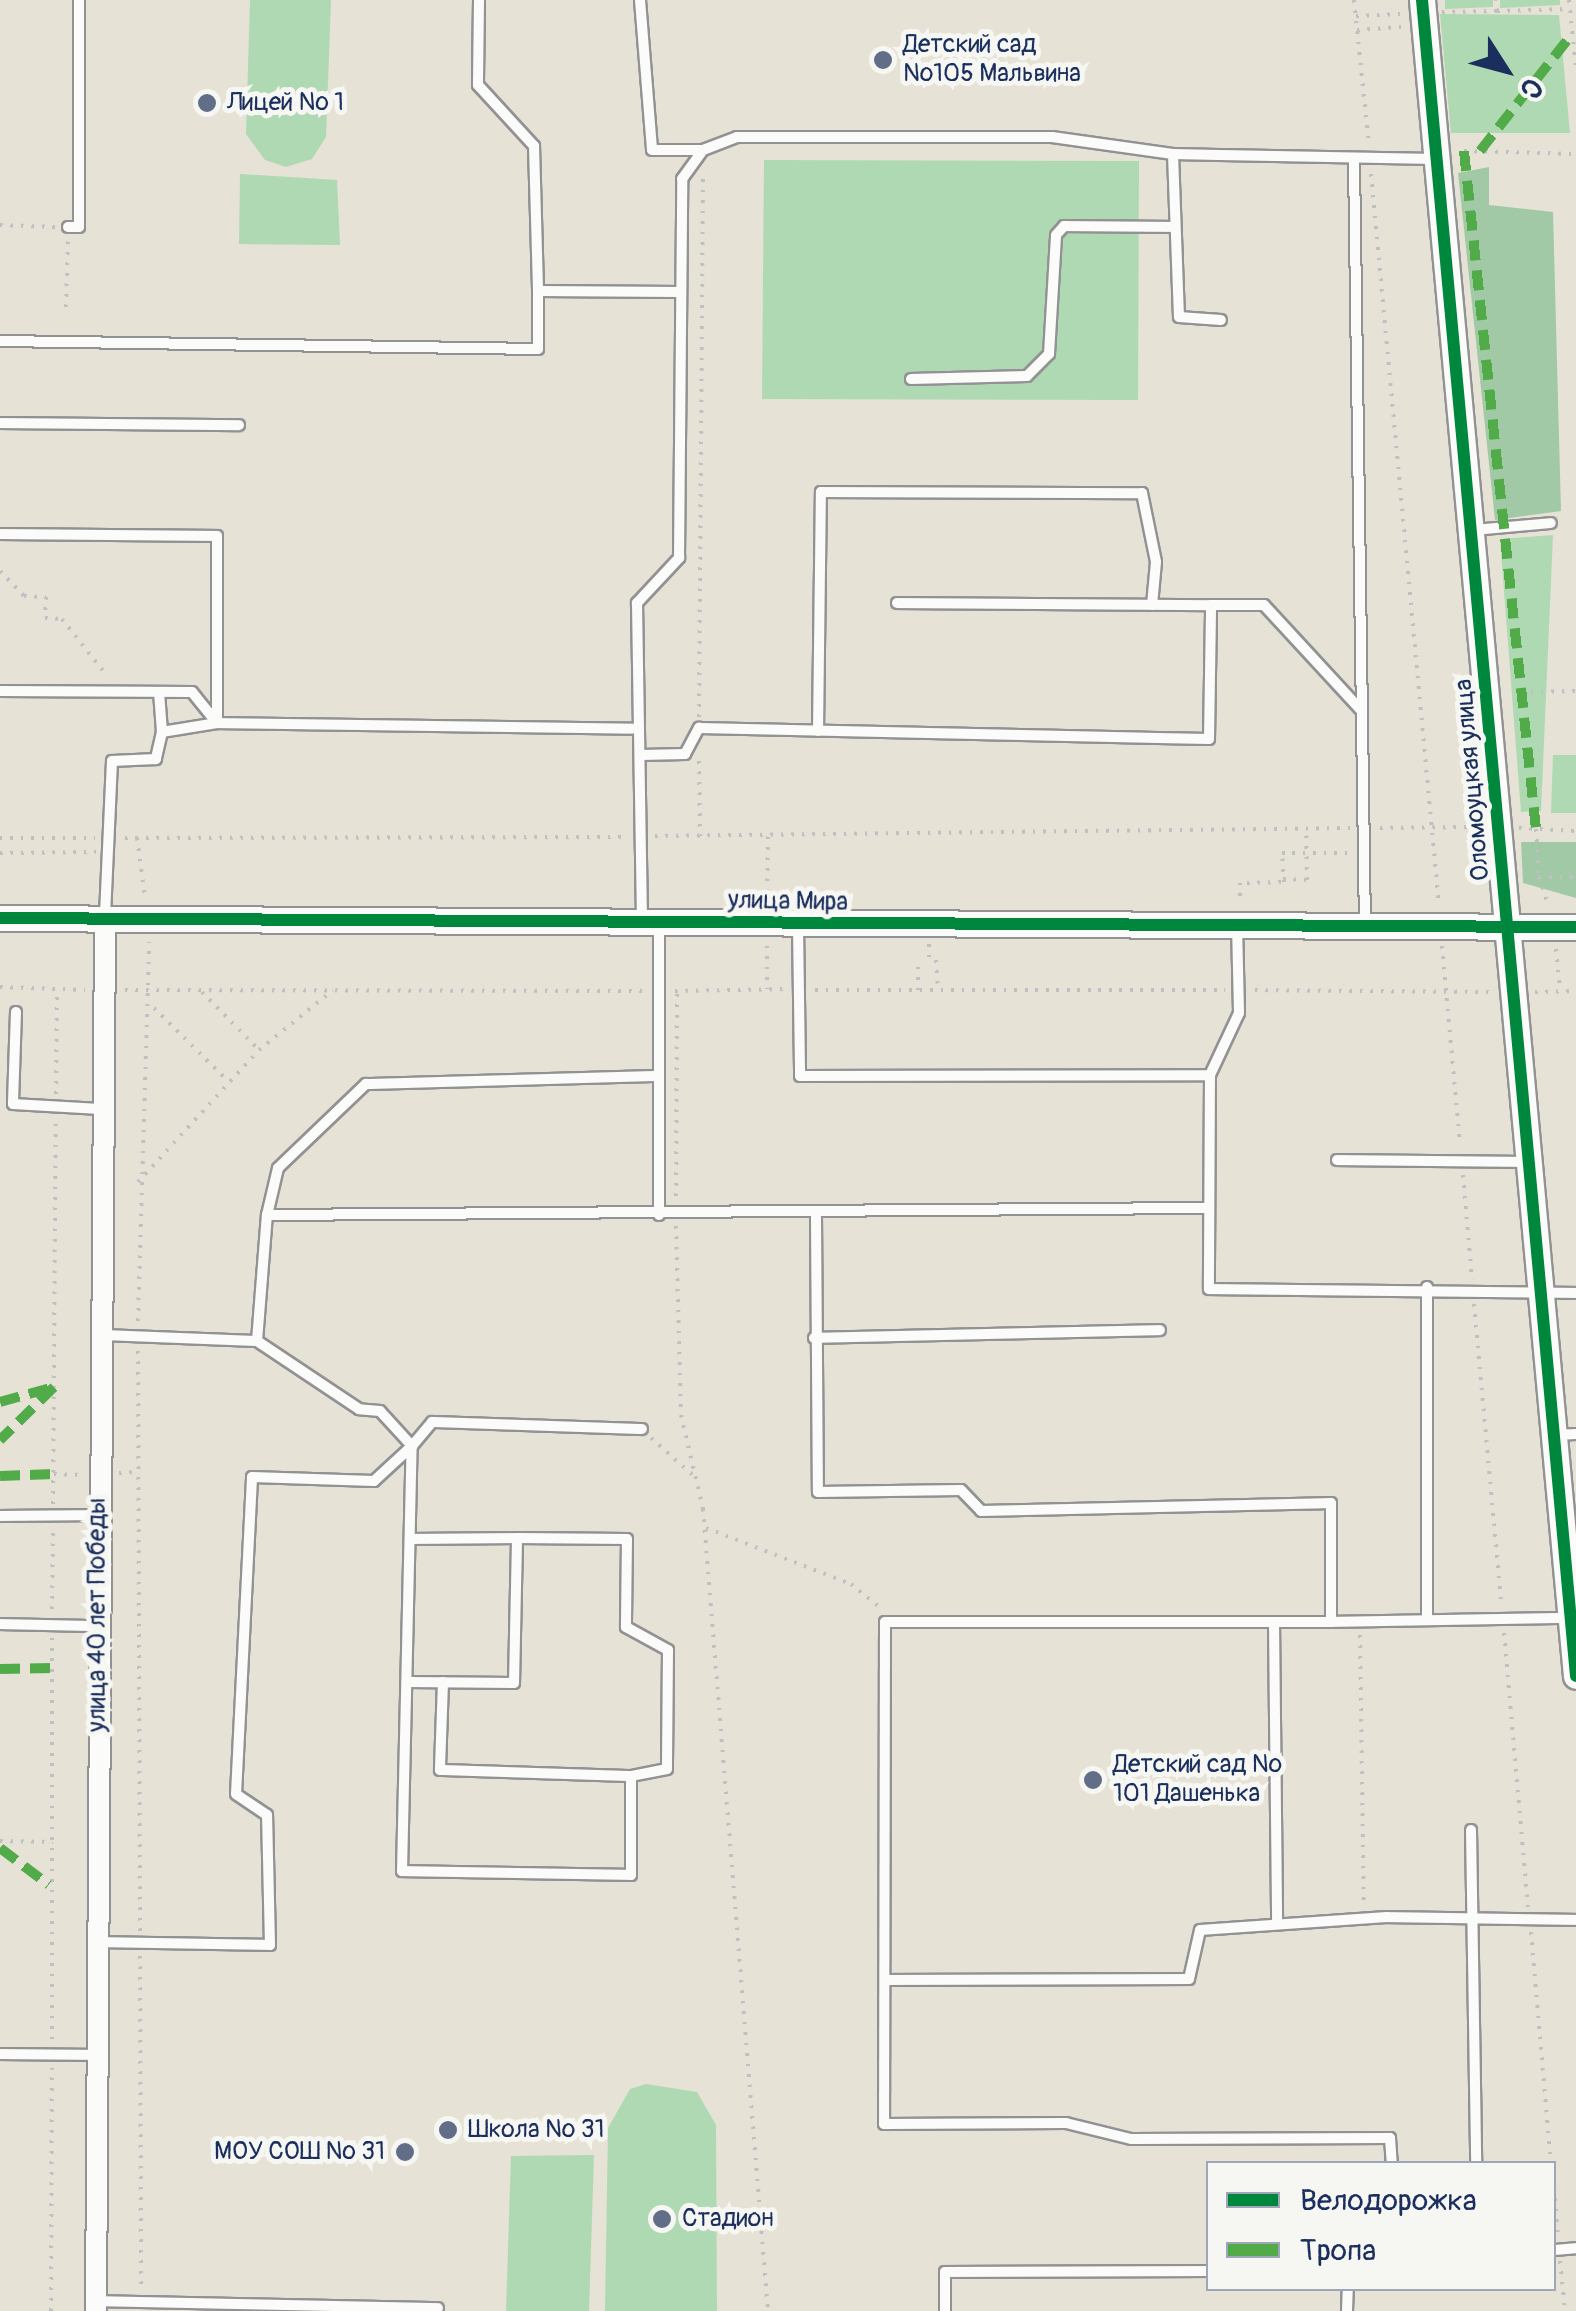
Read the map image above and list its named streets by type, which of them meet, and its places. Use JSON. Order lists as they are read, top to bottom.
{
  "streets": {
    "street": ["Оломоуцкая улица", "улица Мира", "улица 40 лет Победы"]
  },
  "crossings": [
    ["Оломоуцкая улица", "улица Мира"],
    ["улица Мира", "улица 40 лет Победы"]
  ],
  "places": [
    "Детский сад №105 Мальвина",
    "Лицей № 1",
    "Детский сад № 101 Дашенька",
    "Школа № 31",
    "МОУ СОШ № 31",
    "Стадион"
  ],
  "legend": ["Велодорожка", "Тропа"],
  "north": "bottom right"
}
